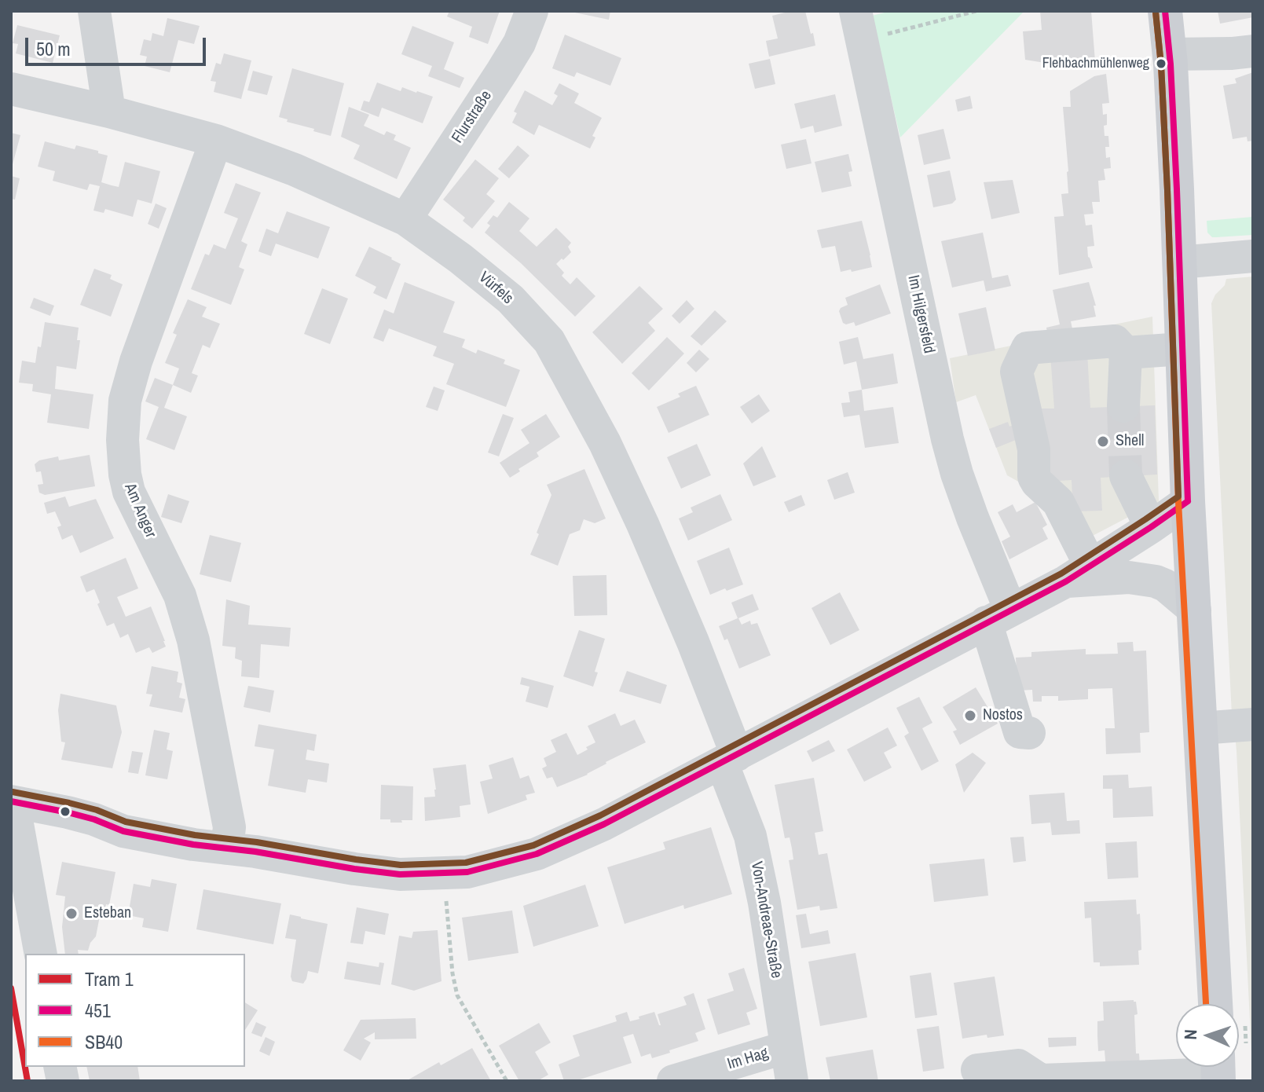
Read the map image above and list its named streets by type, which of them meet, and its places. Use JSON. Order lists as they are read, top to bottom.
{
  "streets": {
    "street": [
      "Flurstraße",
      "Vürfels",
      "Im Hilgersfeld",
      "Am Anger",
      "Von-Andreae-Straße",
      "Im Hag"
    ]
  },
  "crossings": [
    ["Flurstraße", "Vürfels"],
    ["Vürfels", "Am Anger"],
    ["Vürfels", "Von-Andreae-Straße"],
    ["Von-Andreae-Straße", "Im Hag"]
  ],
  "places": [
    "Flehbachmühlenweg",
    "Shell",
    "Nostos",
    "Esteban"
  ],
  "lines": ["transit line 451", "transit line SB40", "tram line 1"],
  "legend": ["Tram 1", "451", "SB40"],
  "scale_bar": "50 m",
  "north": "left"
}
